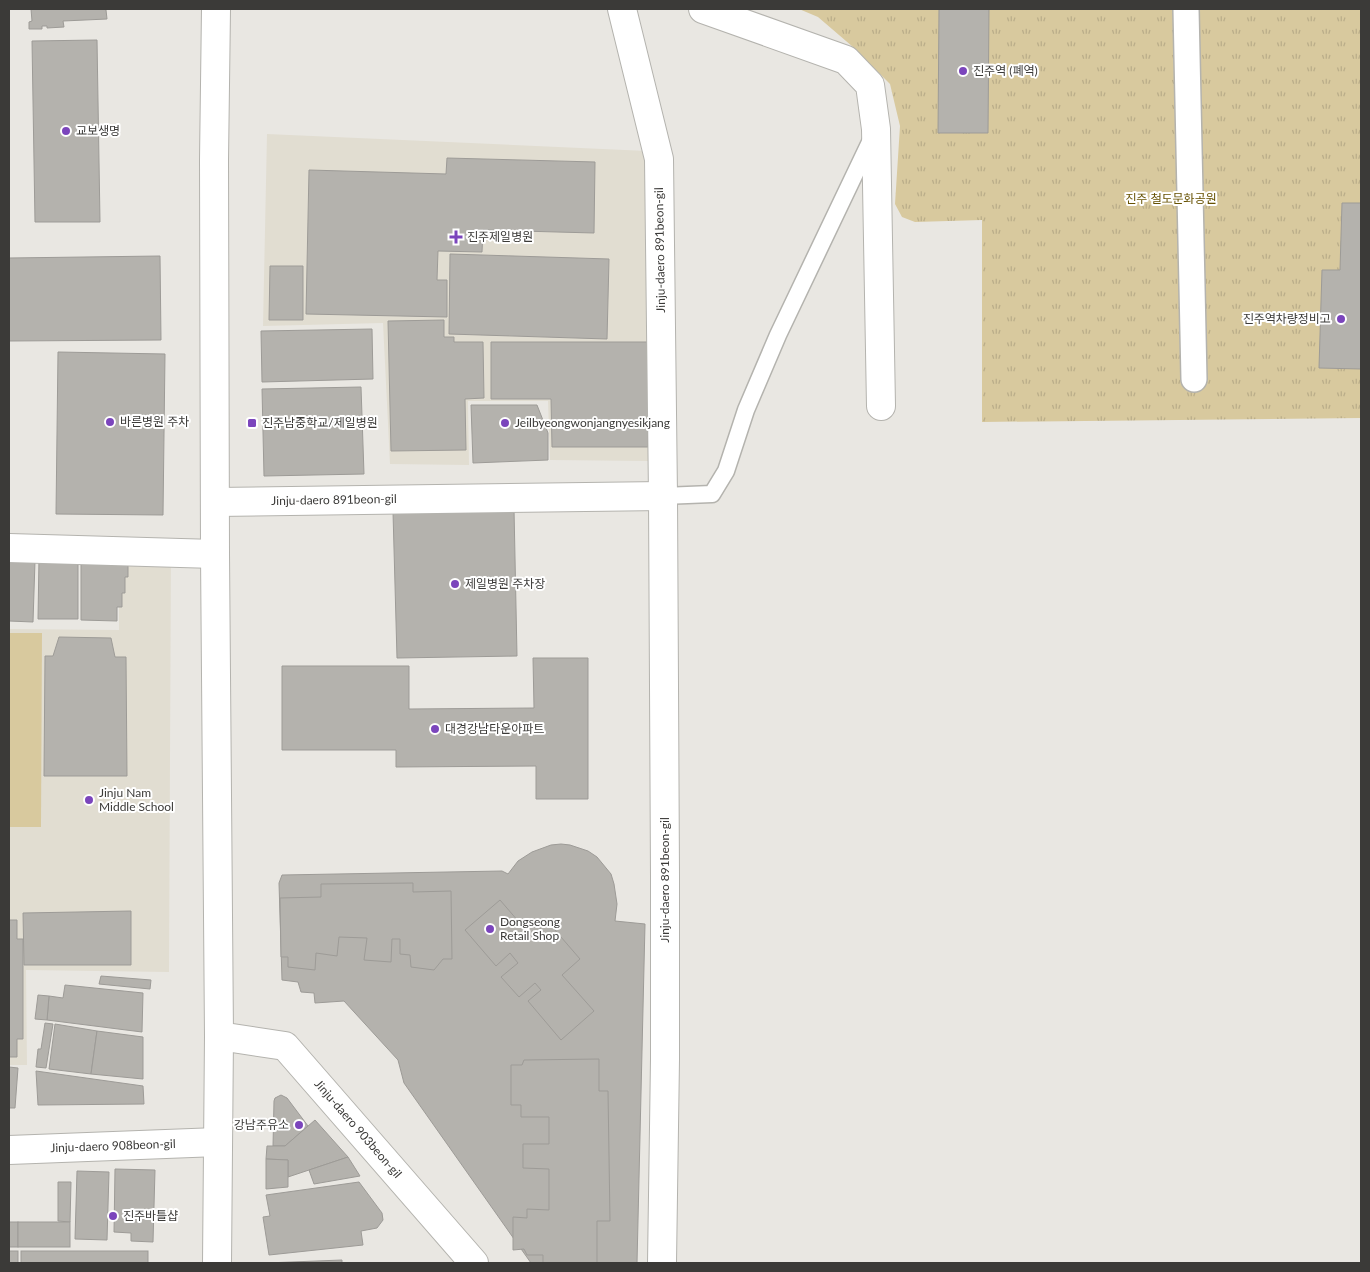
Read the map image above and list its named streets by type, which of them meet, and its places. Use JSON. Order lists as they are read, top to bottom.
{
  "streets": {
    "street": ["Jinju-daero 891beon-gil", "Jinju-daero 903beon-gil", "Jinju-daero 908beon-gil"]
  },
  "parks": ["진주 철도문화공원"],
  "places": {
    "other": [
      "진주역 (폐역)",
      "교보생명",
      "진주역차량정비고",
      "바른병원 주차",
      "Jeilbyeongwonjangnyesikjang",
      "제일병원 주차장",
      "대경강남타운아파트",
      "Jinju Nam Middle School",
      "Dongseong Retail Shop",
      "강남주유소",
      "진주바틀샵"
    ],
    "health": ["진주제일병원"],
    "transit": ["진주남중학교/제일병원"]
  }
}
